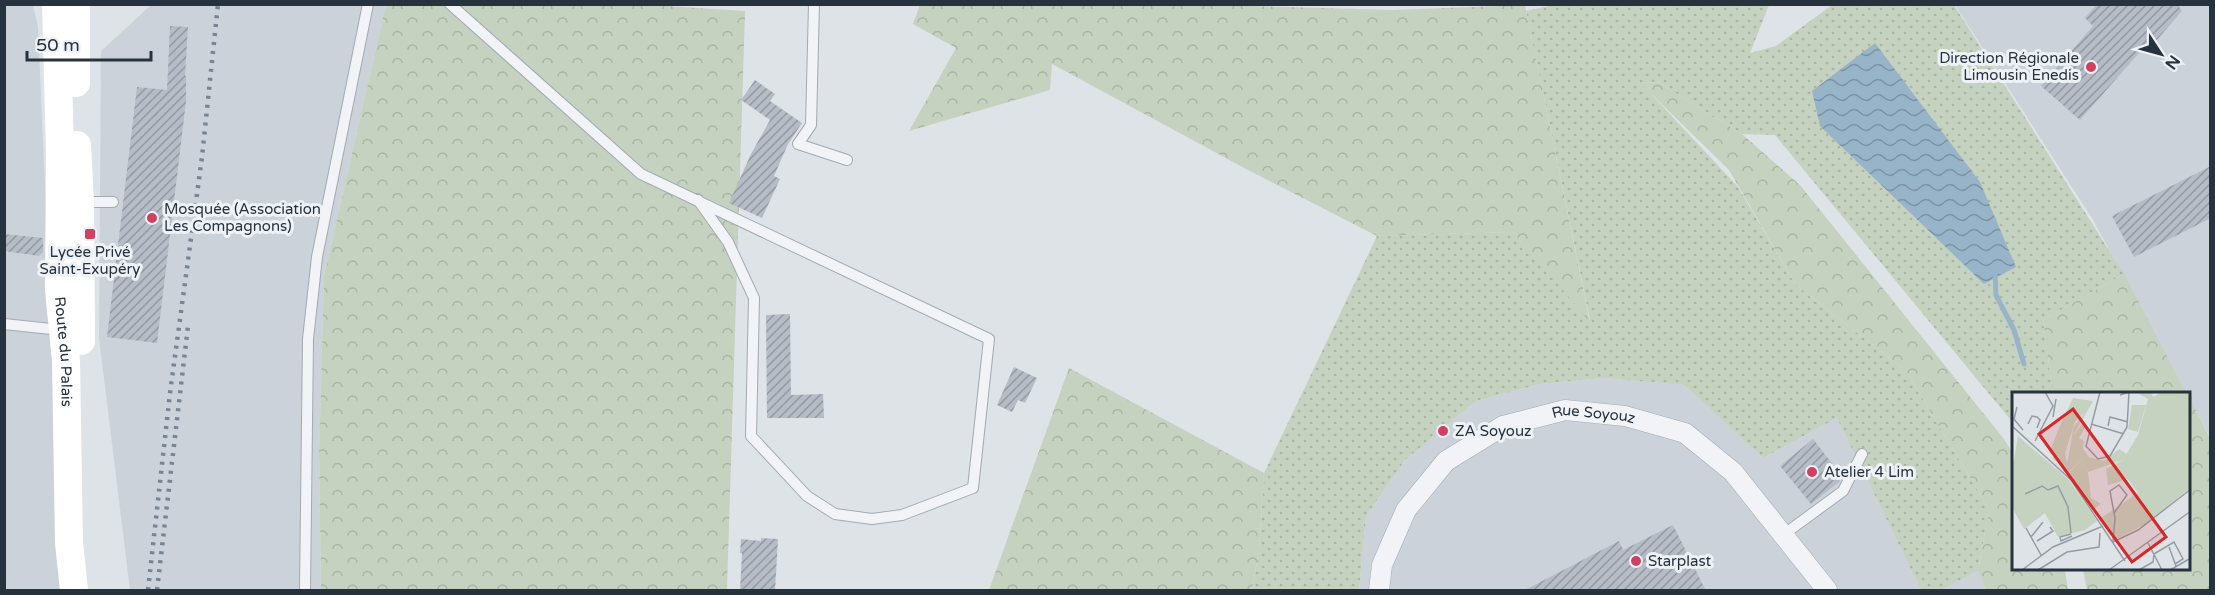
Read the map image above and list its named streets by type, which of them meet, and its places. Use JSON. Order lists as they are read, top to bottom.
{
  "streets": {
    "main road": ["Route du Palais"],
    "street": ["Rue Soyouz"]
  },
  "places": {
    "other": [
      "Direction Régionale Limousin Enedis",
      "Mosquée (Association Les Compagnons)",
      "ZA Soyouz",
      "Atelier 4 Lim",
      "Starplast"
    ],
    "transit": ["Lycée Privé Saint-Exupéry"]
  },
  "scale_bar": "50 m",
  "north": "bottom right"
}
